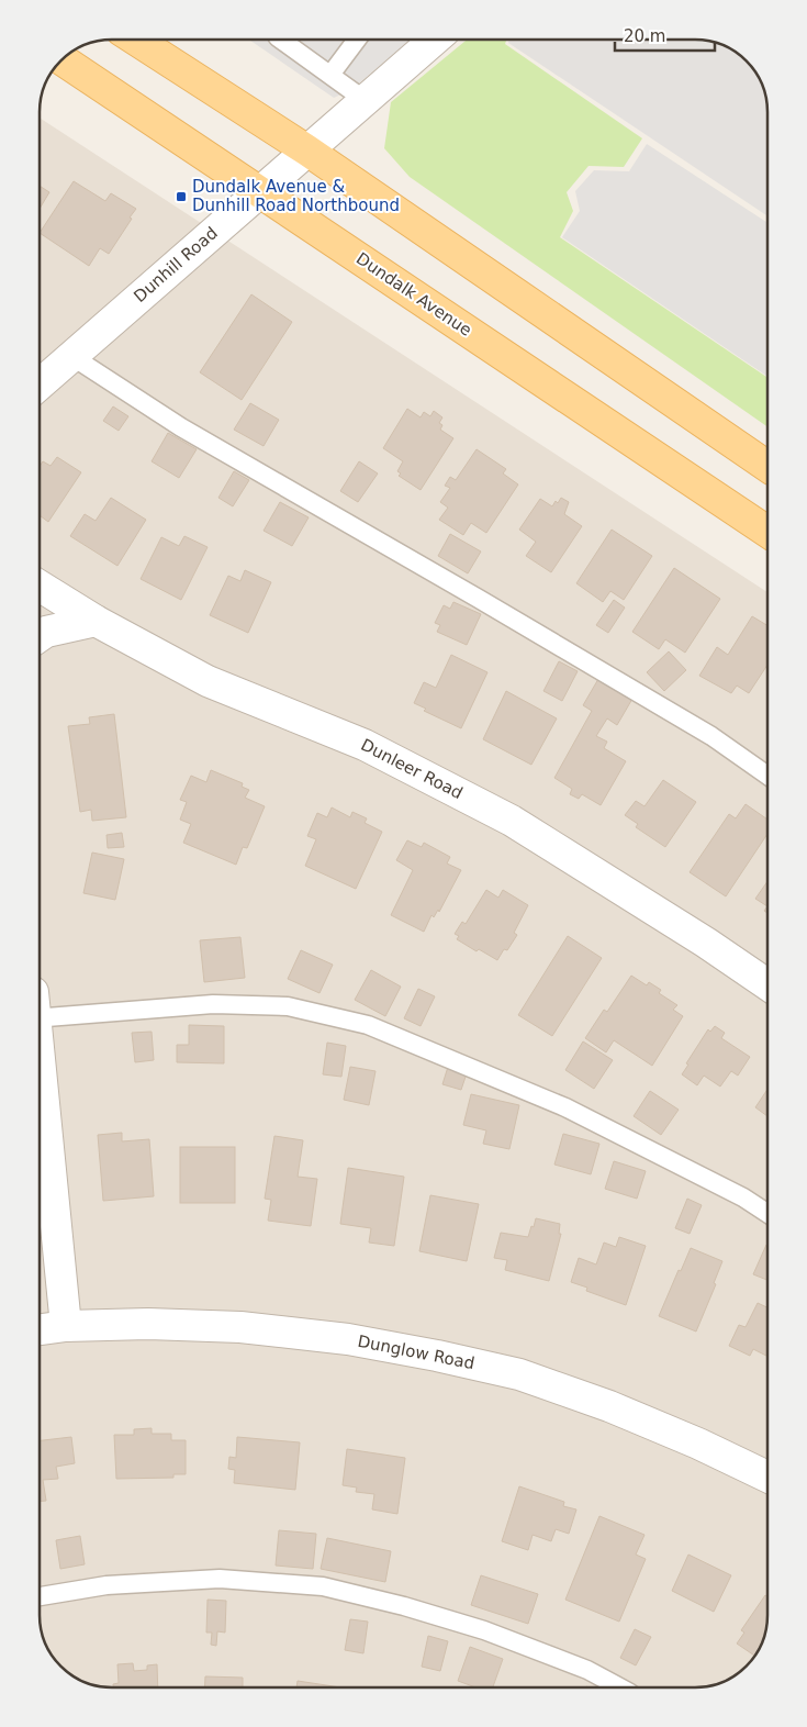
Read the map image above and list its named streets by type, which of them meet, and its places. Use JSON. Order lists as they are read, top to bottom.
{
  "streets": {
    "main road": ["Dundalk Avenue"],
    "street": ["Dunhill Road", "Dunleer Road", "Dunglow Road"]
  },
  "crossings": [
    ["Dunhill Road", "Dundalk Avenue"]
  ],
  "places": {
    "transit": ["Dundalk Avenue & Dunhill Road Northbound"]
  },
  "scale_bar": "20 m"
}
